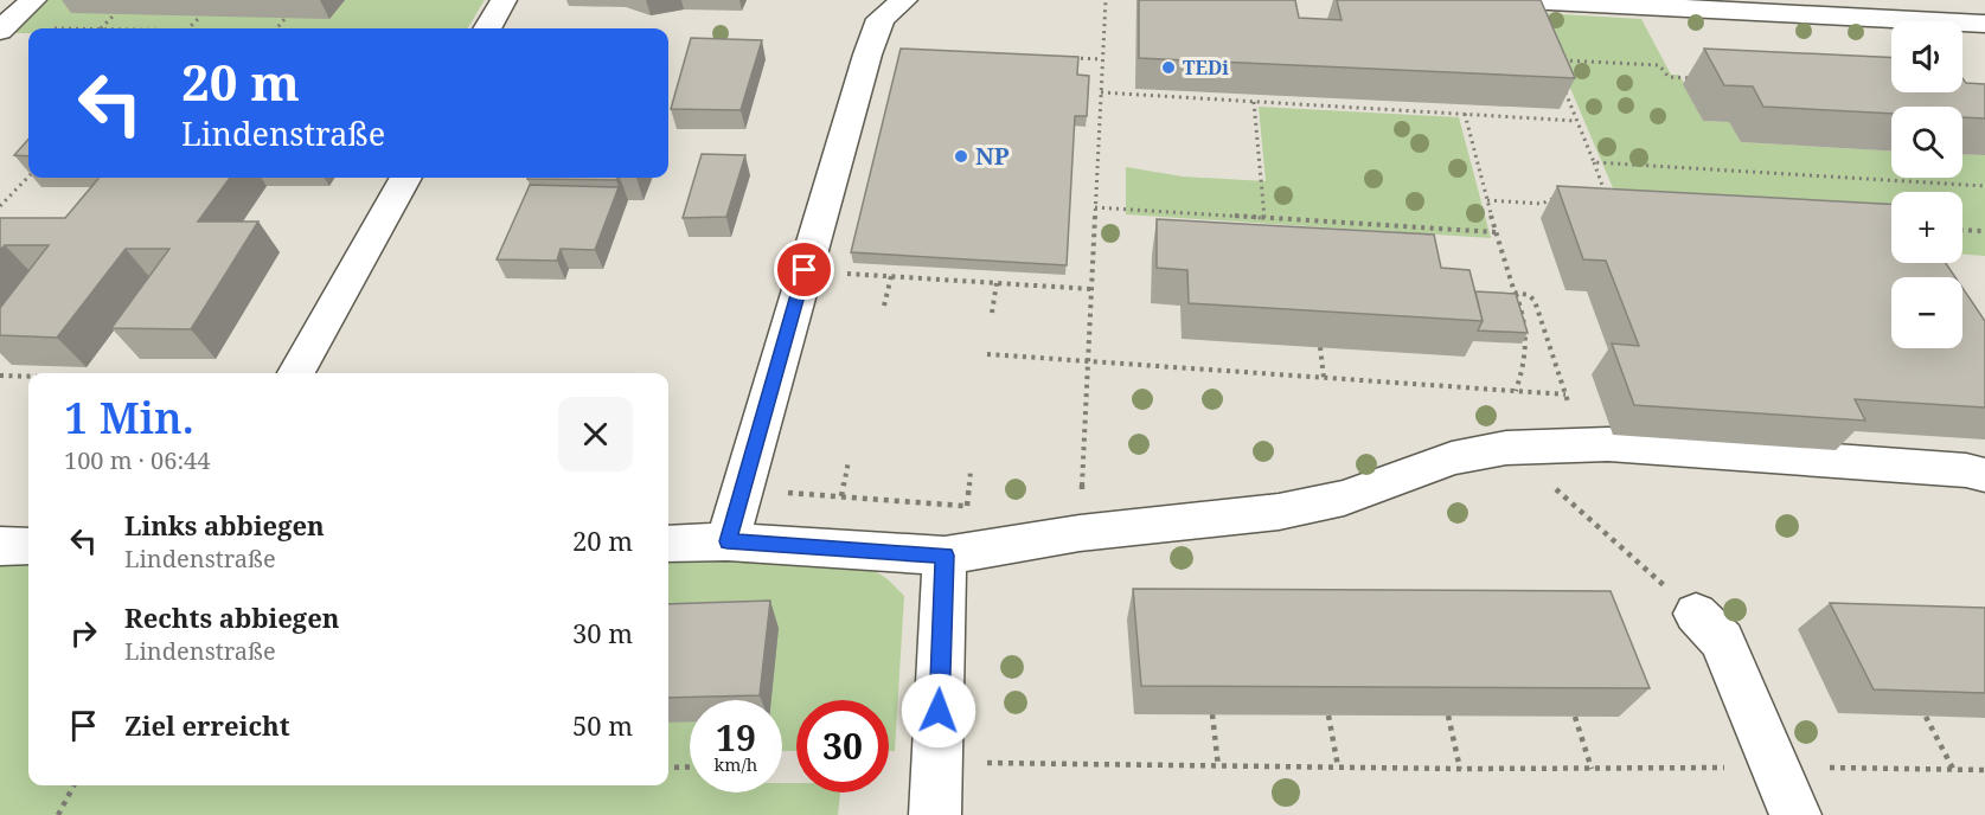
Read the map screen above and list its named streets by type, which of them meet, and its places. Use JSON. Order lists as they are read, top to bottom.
{
  "places": ["TEDi", "NP"],
  "page": {
    "map_buttons": ["+", "−"],
    "turn": ["20 m", "Lindenstraße"],
    "heading": ["1 Min.", "100 m · 06:44"],
    "list": [
      {
        "name": "Links abbiegen",
        "note": "Lindenstraße",
        "value": "20 m"
      },
      {
        "name": "Rechts abbiegen",
        "note": "Lindenstraße",
        "value": "30 m"
      },
      {
        "name": "Ziel erreicht",
        "value": "50 m"
      }
    ],
    "speed": "19 km/h",
    "limit": "30"
  }
}
